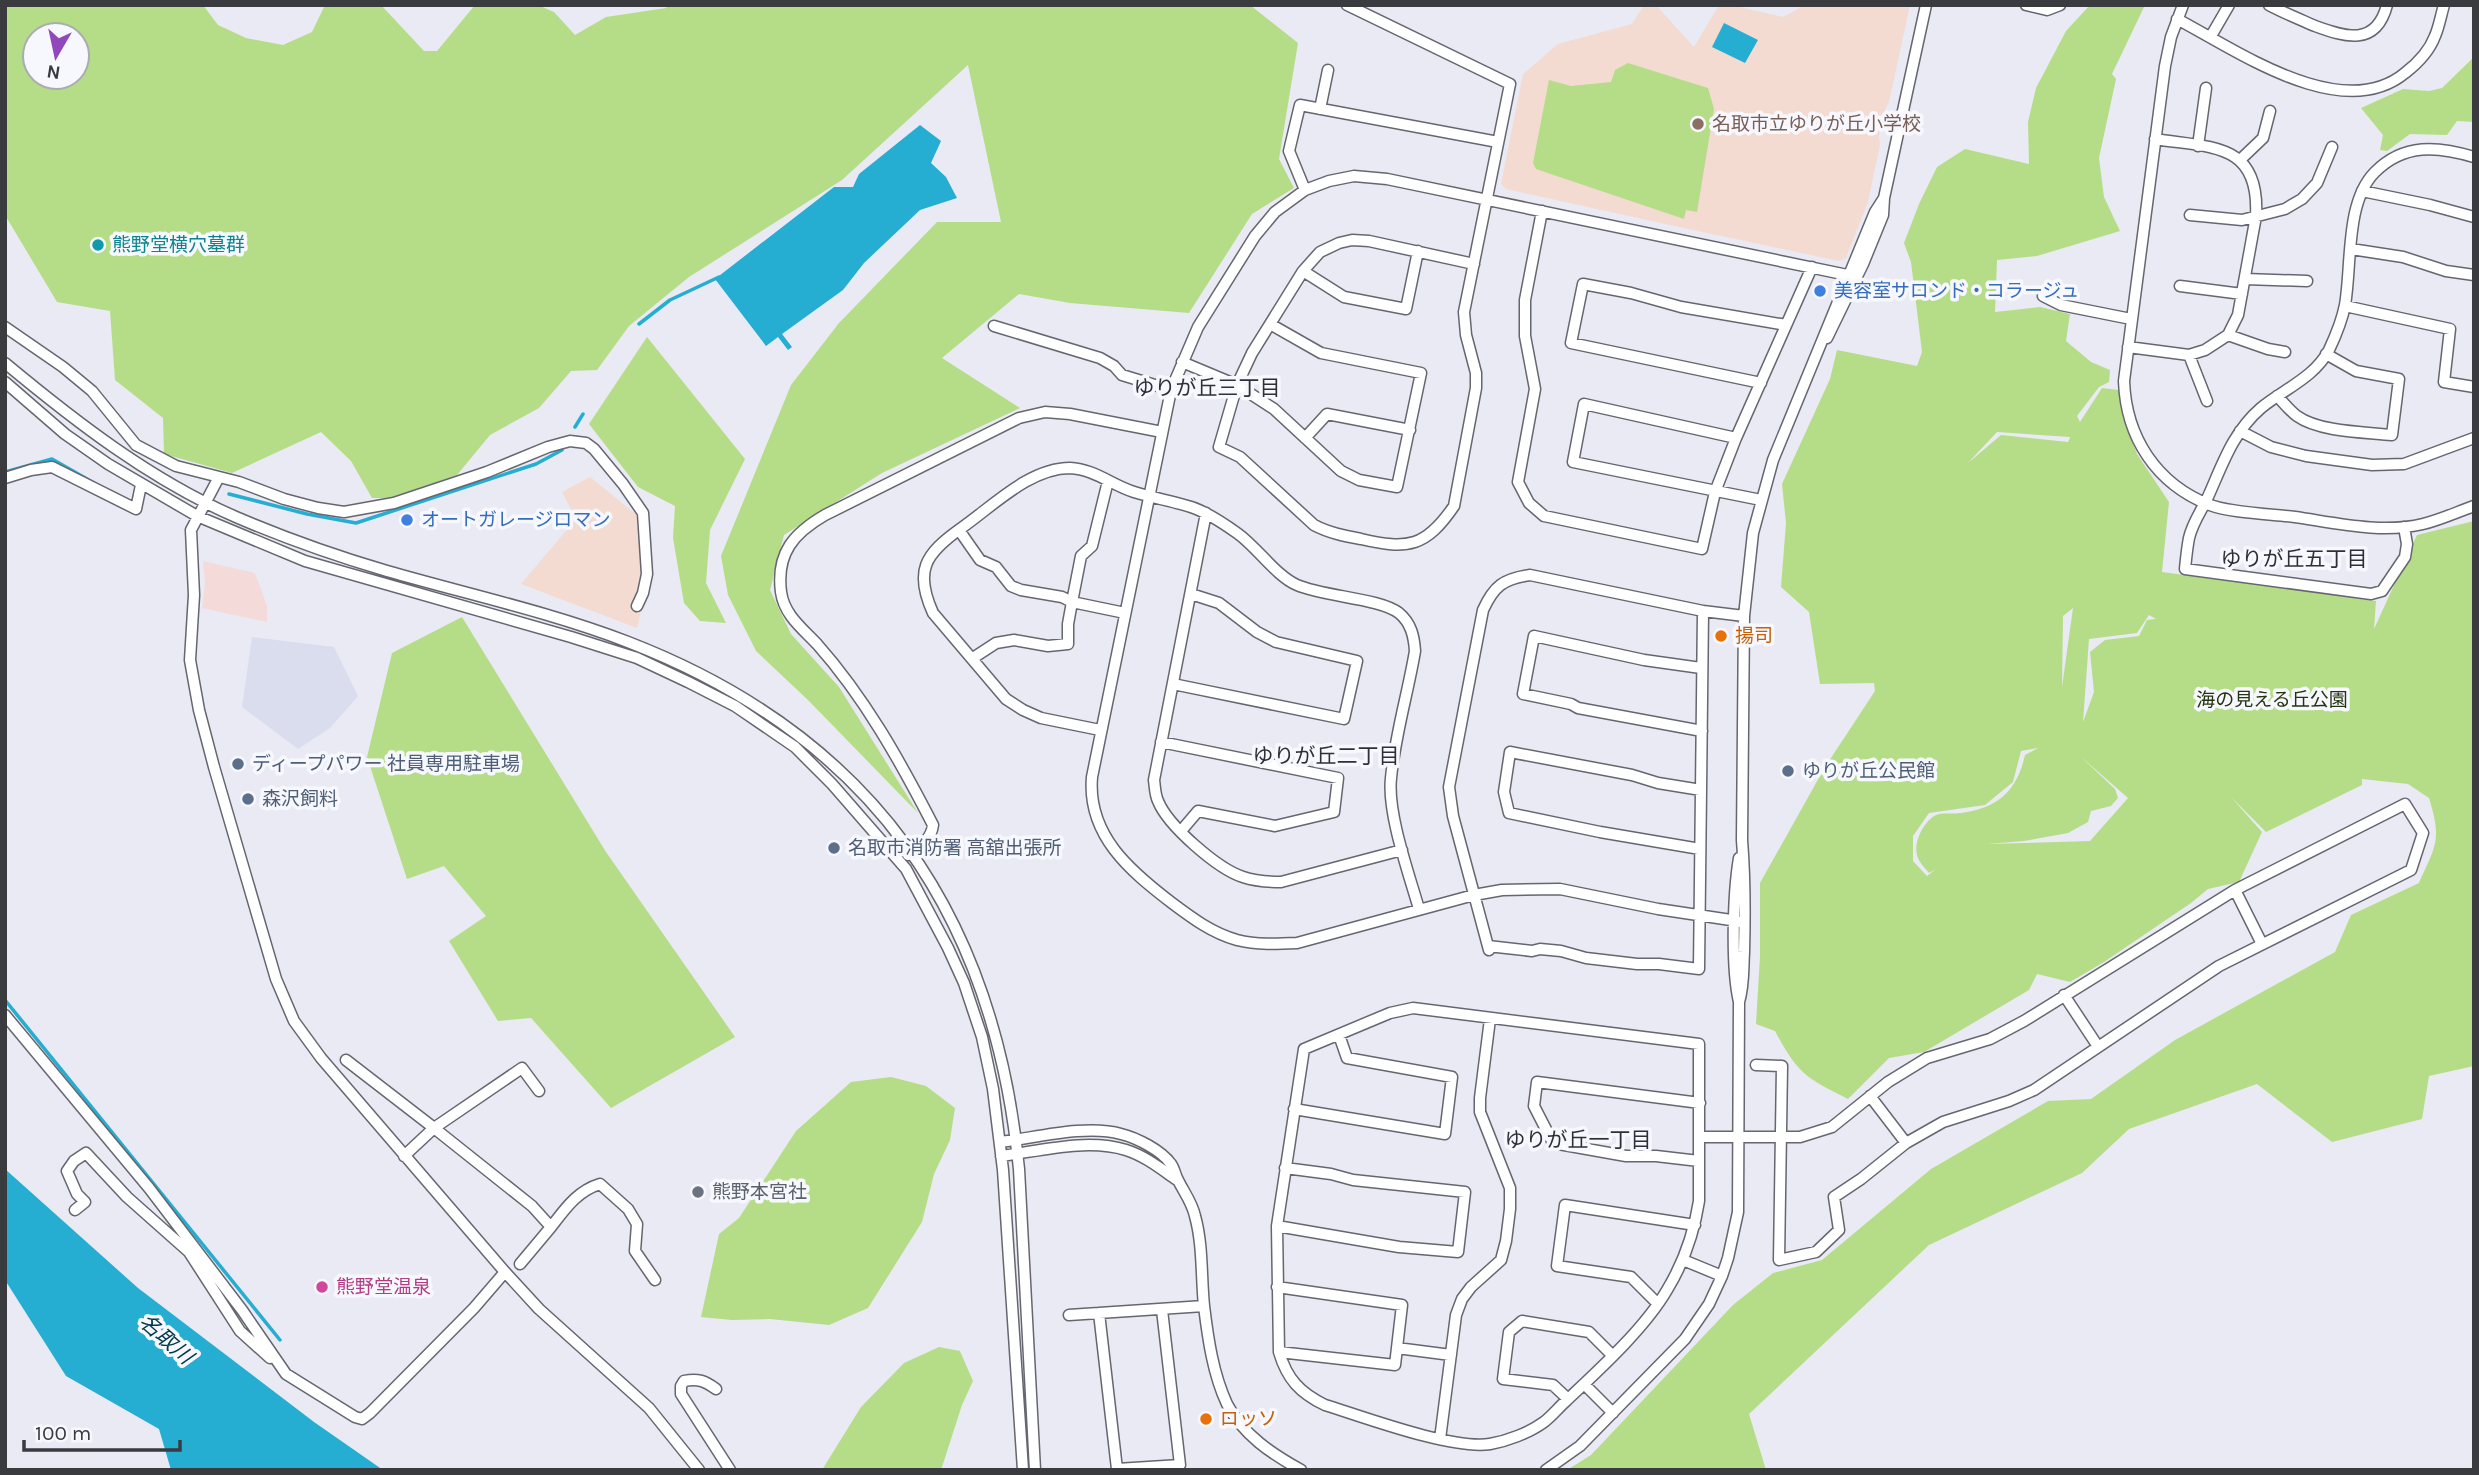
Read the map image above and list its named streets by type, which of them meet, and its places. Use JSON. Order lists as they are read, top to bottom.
{
  "districts": [
    "ゆりが丘三丁目",
    "ゆりが丘五丁目",
    "ゆりが丘二丁目",
    "ゆりが丘一丁目"
  ],
  "water": ["名取川"],
  "parks": ["海の見える丘公園"],
  "places": [
    "名取市立ゆりが丘小学校",
    "熊野堂横穴墓群",
    "美容室サロンド・コラージュ",
    "オートガレージロマン",
    "揚司",
    "ディープパワー 社員専用駐車場",
    "ゆりが丘公民館",
    "森沢飼料",
    "名取市消防署 高舘出張所",
    "熊野本宮社",
    "熊野堂温泉",
    "ロッソ"
  ],
  "scale_bar": "100 m",
  "north": "bottom"
}
